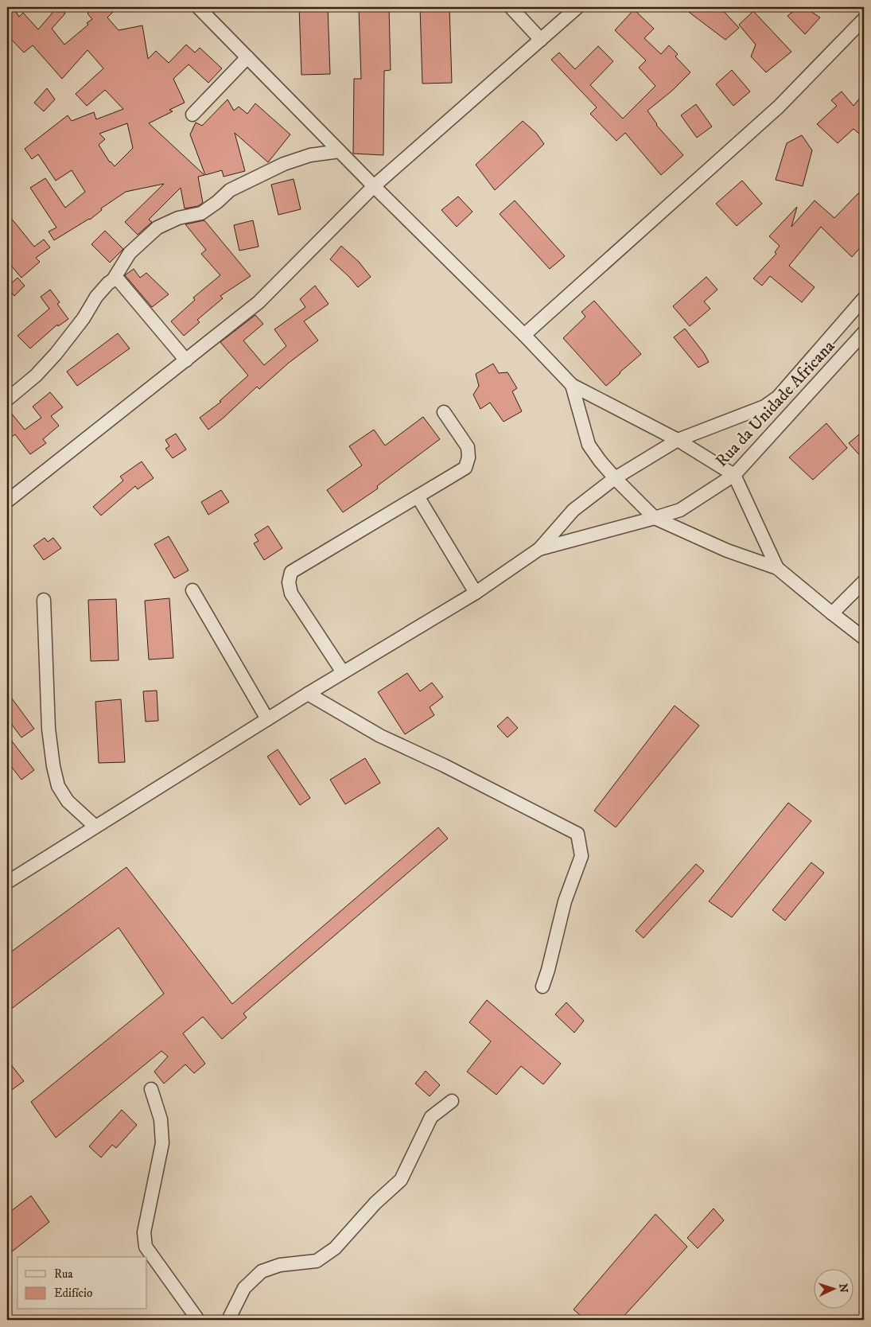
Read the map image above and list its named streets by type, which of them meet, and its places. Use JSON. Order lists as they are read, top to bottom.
{
  "streets": {
    "street": ["Rua da Unidade Africana"]
  },
  "legend": ["Rua", "Edifício"],
  "north": "right"
}
